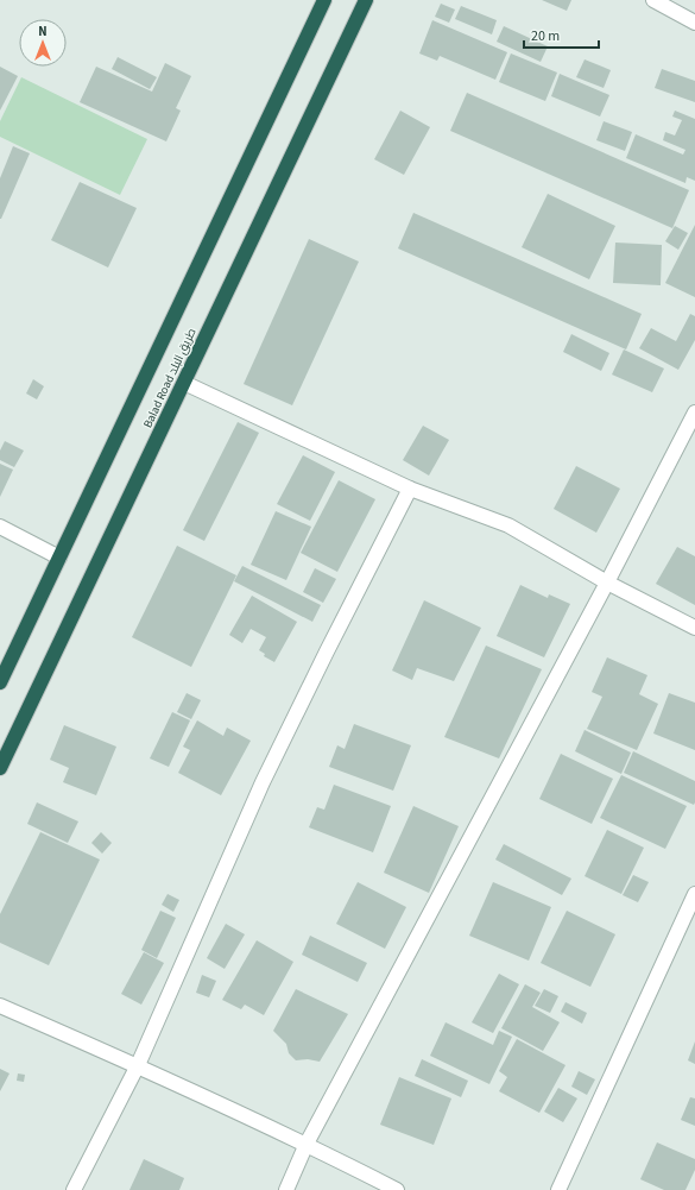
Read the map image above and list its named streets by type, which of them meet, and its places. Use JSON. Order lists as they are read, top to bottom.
{
  "streets": {
    "highway": ["Balad Road طريق البلد"]
  },
  "scale_bar": "20 m",
  "north": "top"
}
